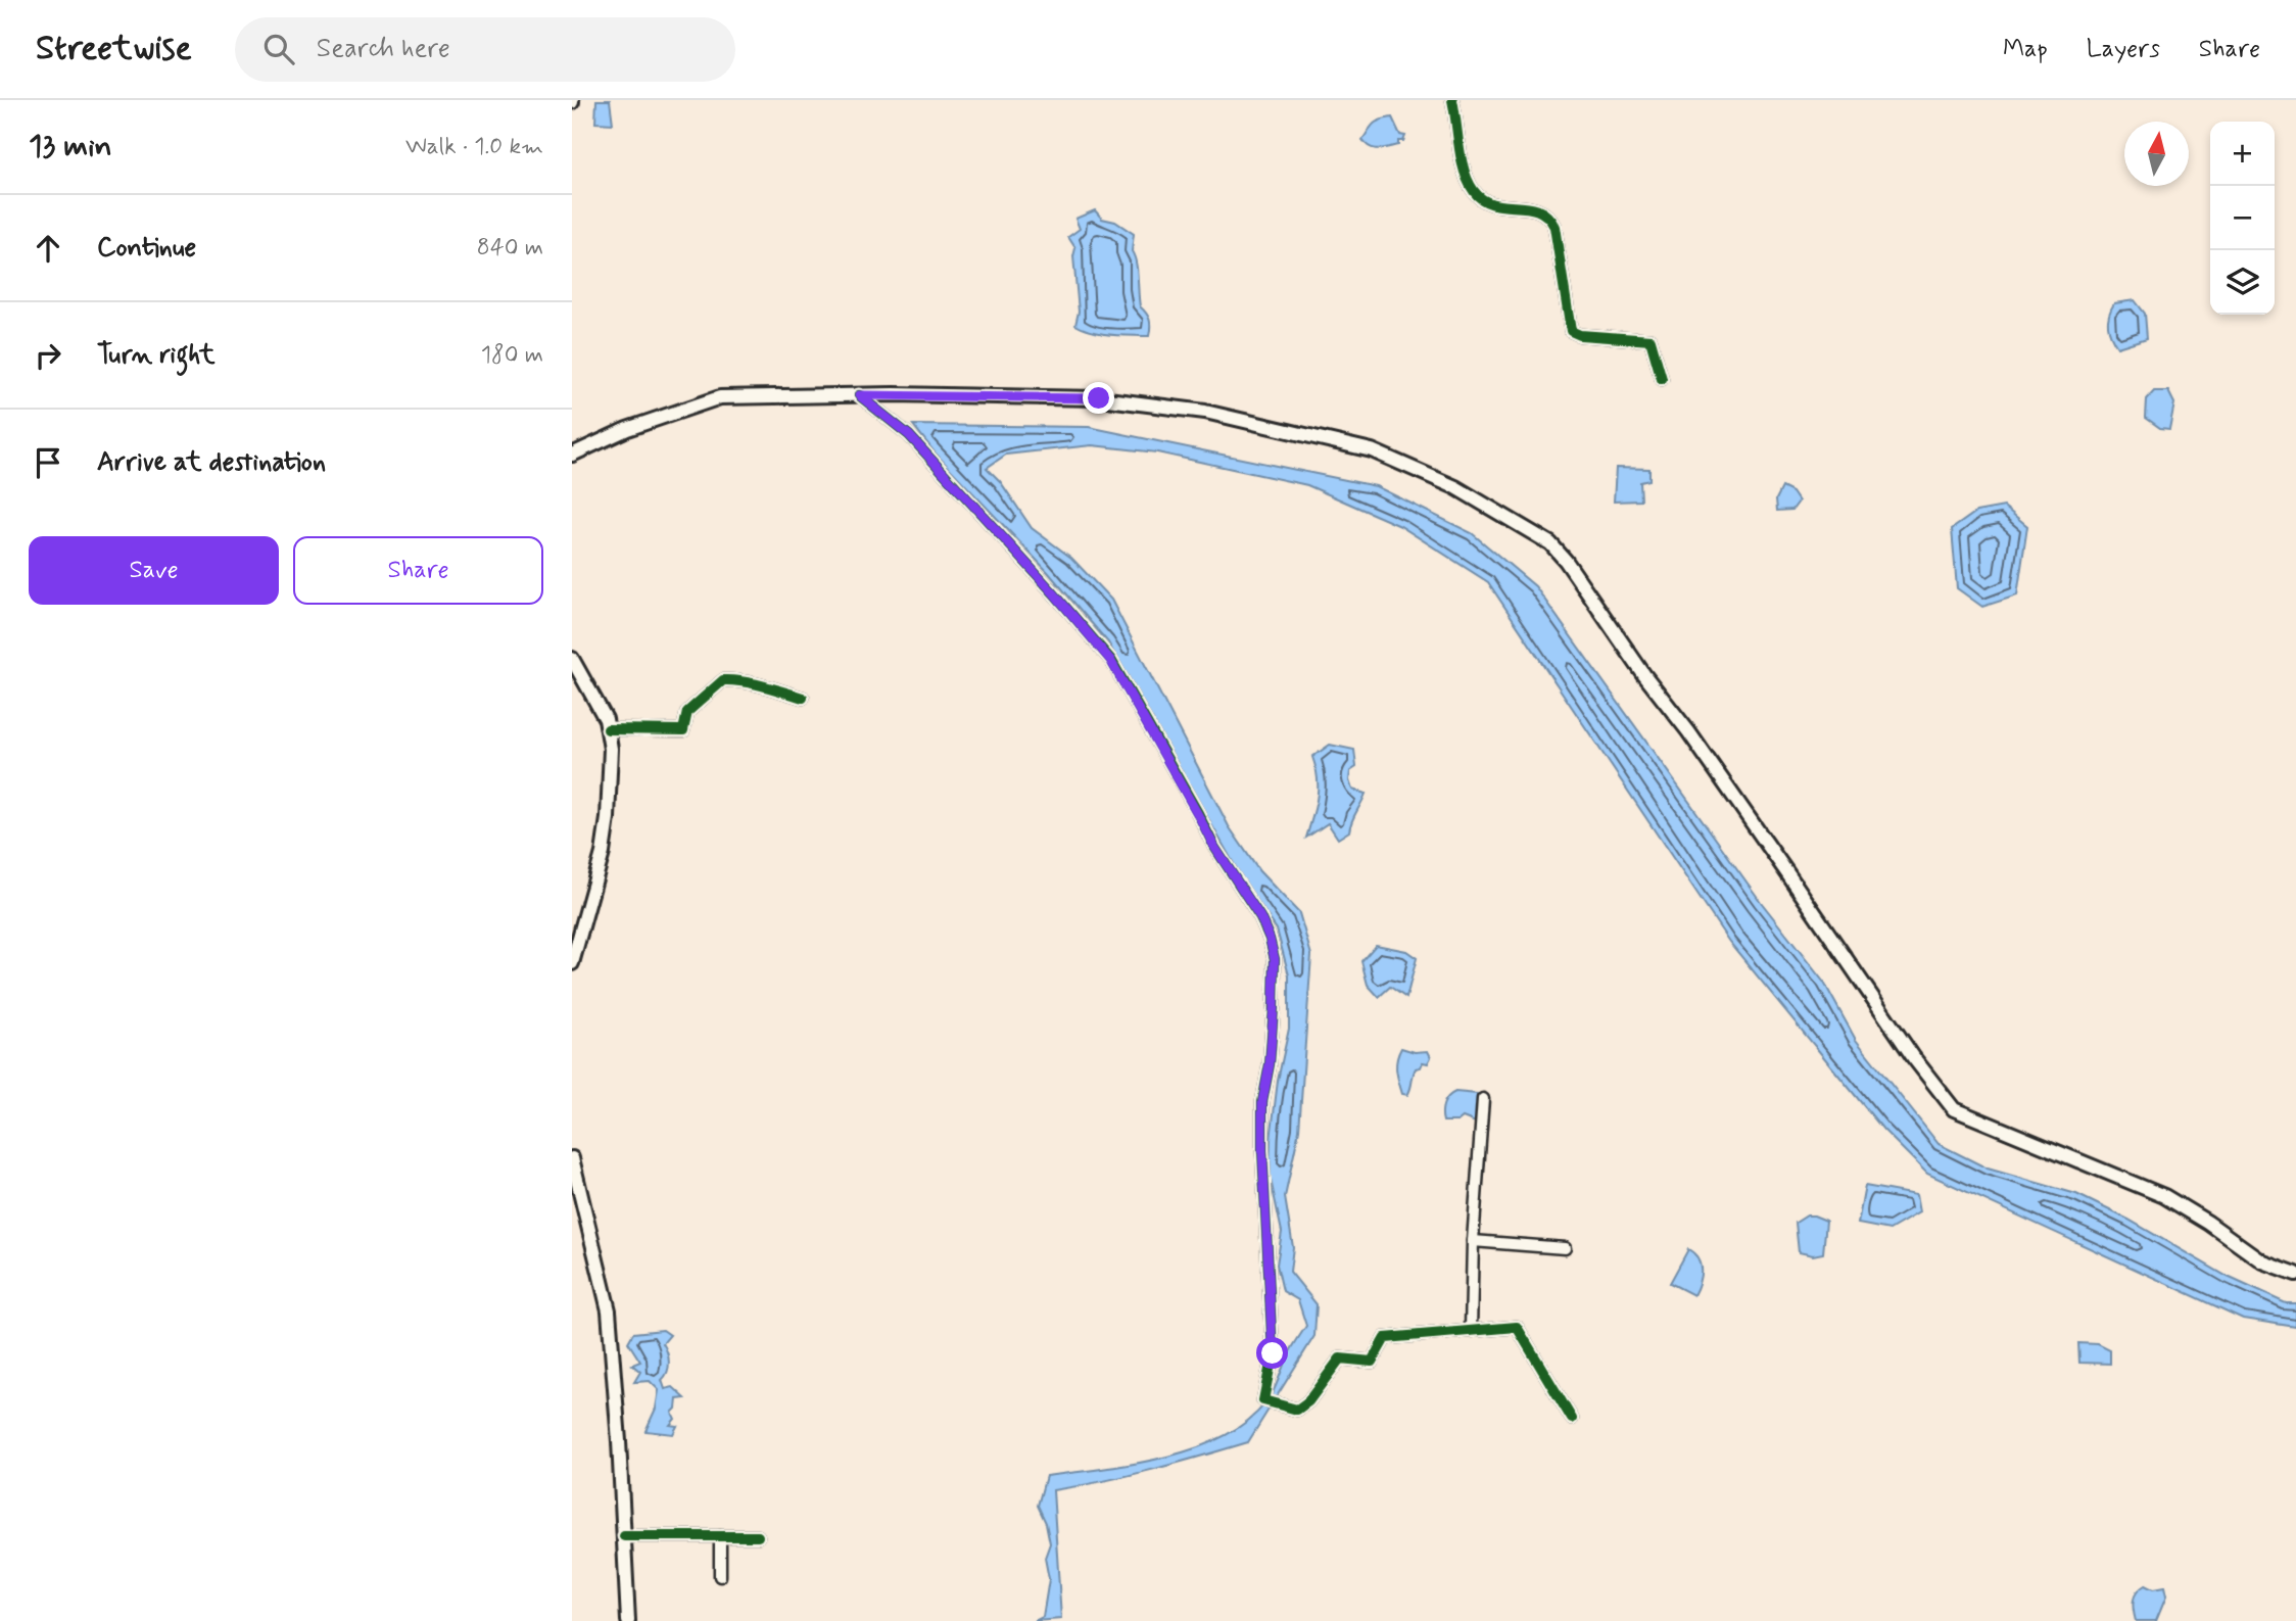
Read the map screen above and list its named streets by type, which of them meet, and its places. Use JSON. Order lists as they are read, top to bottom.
{
  "north": "top",
  "page": {
    "header": "Streetwise",
    "search": "Search here",
    "nav": ["Map", "Layers", "Share"],
    "heading": ["13 min", "Walk · 1.0 km"],
    "map_buttons": ["+", "−"],
    "list": [
      ["Continue", "840 m"],
      ["Turn right", "180 m"],
      "Arrive at destination"
    ],
    "buttons": ["Save", "Share"]
  }
}
